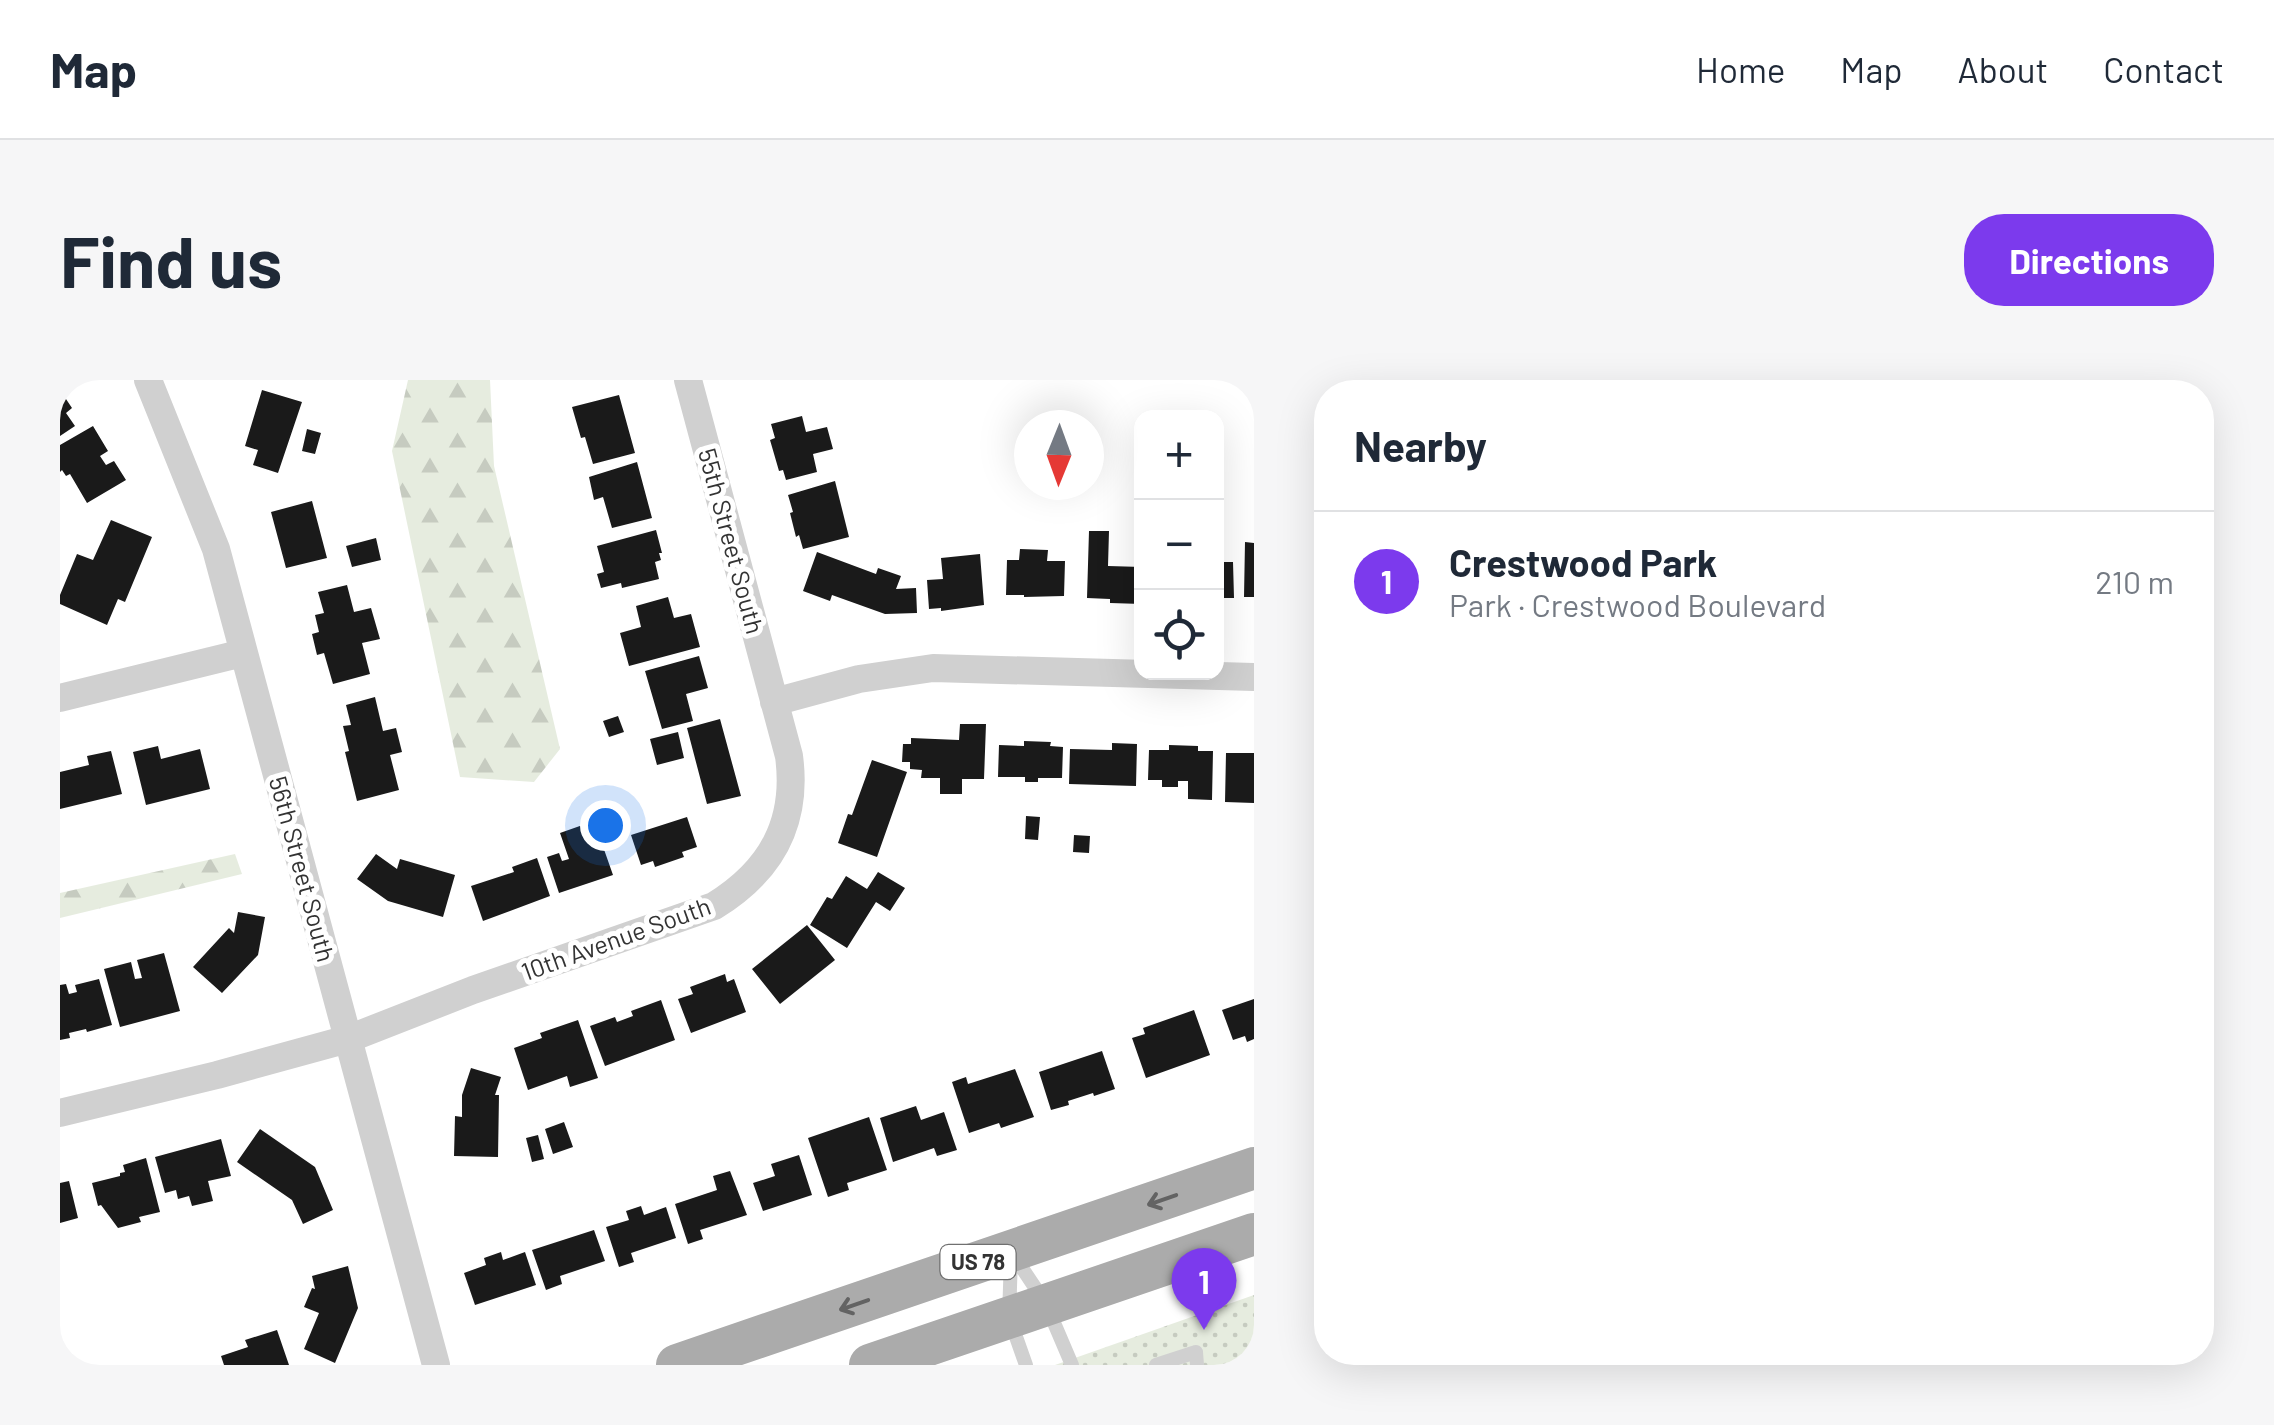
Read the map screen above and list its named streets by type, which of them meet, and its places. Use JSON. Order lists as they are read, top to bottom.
{
  "streets": {
    "main road": ["US 78"],
    "street": ["55th Street South", "56th Street South", "10th Avenue South"]
  },
  "crossings": [
    ["55th Street South", "10th Avenue South"],
    ["56th Street South", "10th Avenue South"]
  ],
  "north": "bottom",
  "page": {
    "header": "Map",
    "nav": [
      "Home",
      "Map",
      "About",
      "Contact"
    ],
    "buttons": "Directions",
    "title": "Find us",
    "heading": "Nearby",
    "map_buttons": ["+", "−"],
    "list": [
      {
        "mark": "1",
        "name": "Crestwood Park",
        "note": "Park · Crestwood Boulevard",
        "value": "210 m"
      }
    ],
    "pins": "1"
  }
}
